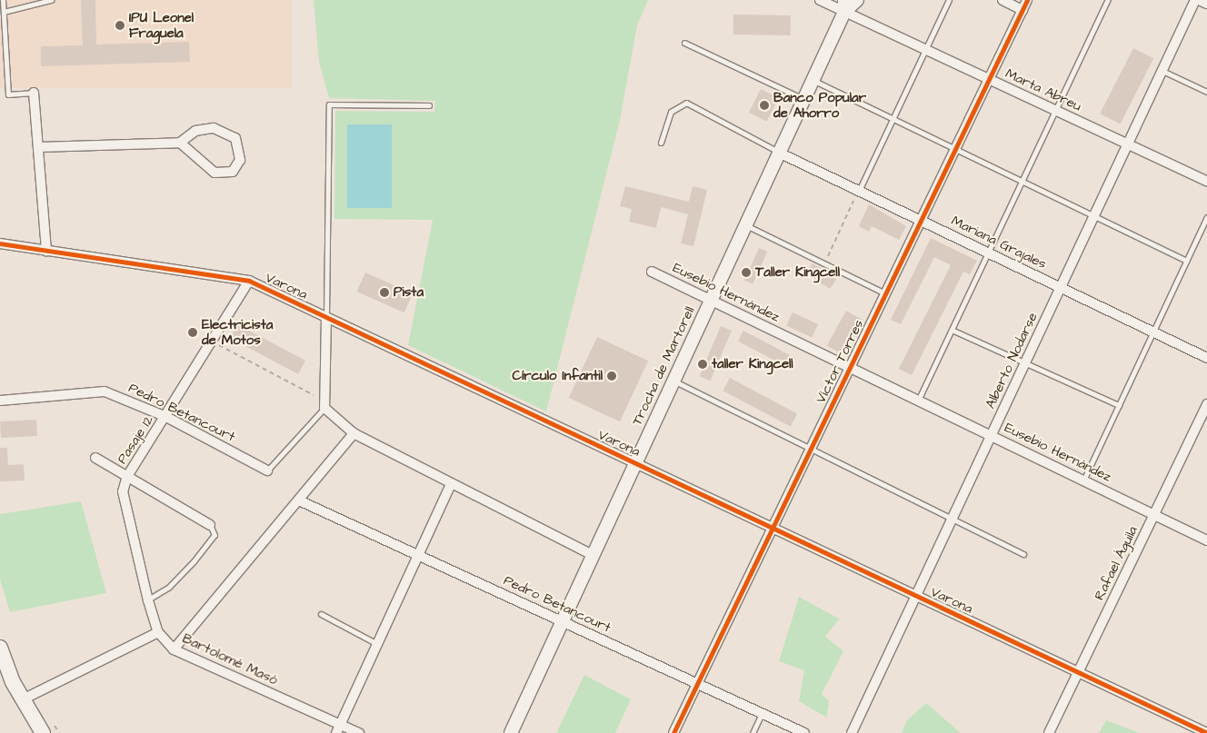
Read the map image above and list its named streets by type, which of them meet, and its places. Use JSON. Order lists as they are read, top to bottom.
{
  "streets": {
    "street": [
      "Marta Abreu",
      "Mariana Grajales",
      "Varona",
      "Eusebio Hernández",
      "Alberto Nodarse",
      "Víctor Torres",
      "Trocha de Martorell",
      "Pedro Betancourt",
      "Pasaje 12",
      "Rafael Águila",
      "Bartolomé Masó"
    ]
  },
  "crossings": [
    ["Marta Abreu", "Alberto Nodarse"],
    ["Marta Abreu", "Víctor Torres"],
    ["Marta Abreu", "Trocha de Martorell"],
    ["Mariana Grajales", "Alberto Nodarse"],
    ["Mariana Grajales", "Víctor Torres"],
    ["Mariana Grajales", "Trocha de Martorell"],
    ["Varona", "Alberto Nodarse"],
    ["Varona", "Víctor Torres"],
    ["Varona", "Trocha de Martorell"],
    ["Varona", "Pasaje 12"],
    ["Varona", "Rafael Águila"],
    ["Eusebio Hernández", "Alberto Nodarse"],
    ["Eusebio Hernández", "Víctor Torres"],
    ["Eusebio Hernández", "Trocha de Martorell"],
    ["Eusebio Hernández", "Rafael Águila"],
    ["Víctor Torres", "Pedro Betancourt"],
    ["Trocha de Martorell", "Pedro Betancourt"],
    ["Pedro Betancourt", "Pasaje 12"],
    ["Pasaje 12", "Bartolomé Masó"]
  ],
  "places": [
    "IPU Leonel Fraguela",
    "Banco Popular de Ahorro",
    "Taller Kingcell",
    "Pista",
    "Electricista de Motos",
    "taller Kingcell",
    "Círculo Infantil"
  ]
}
